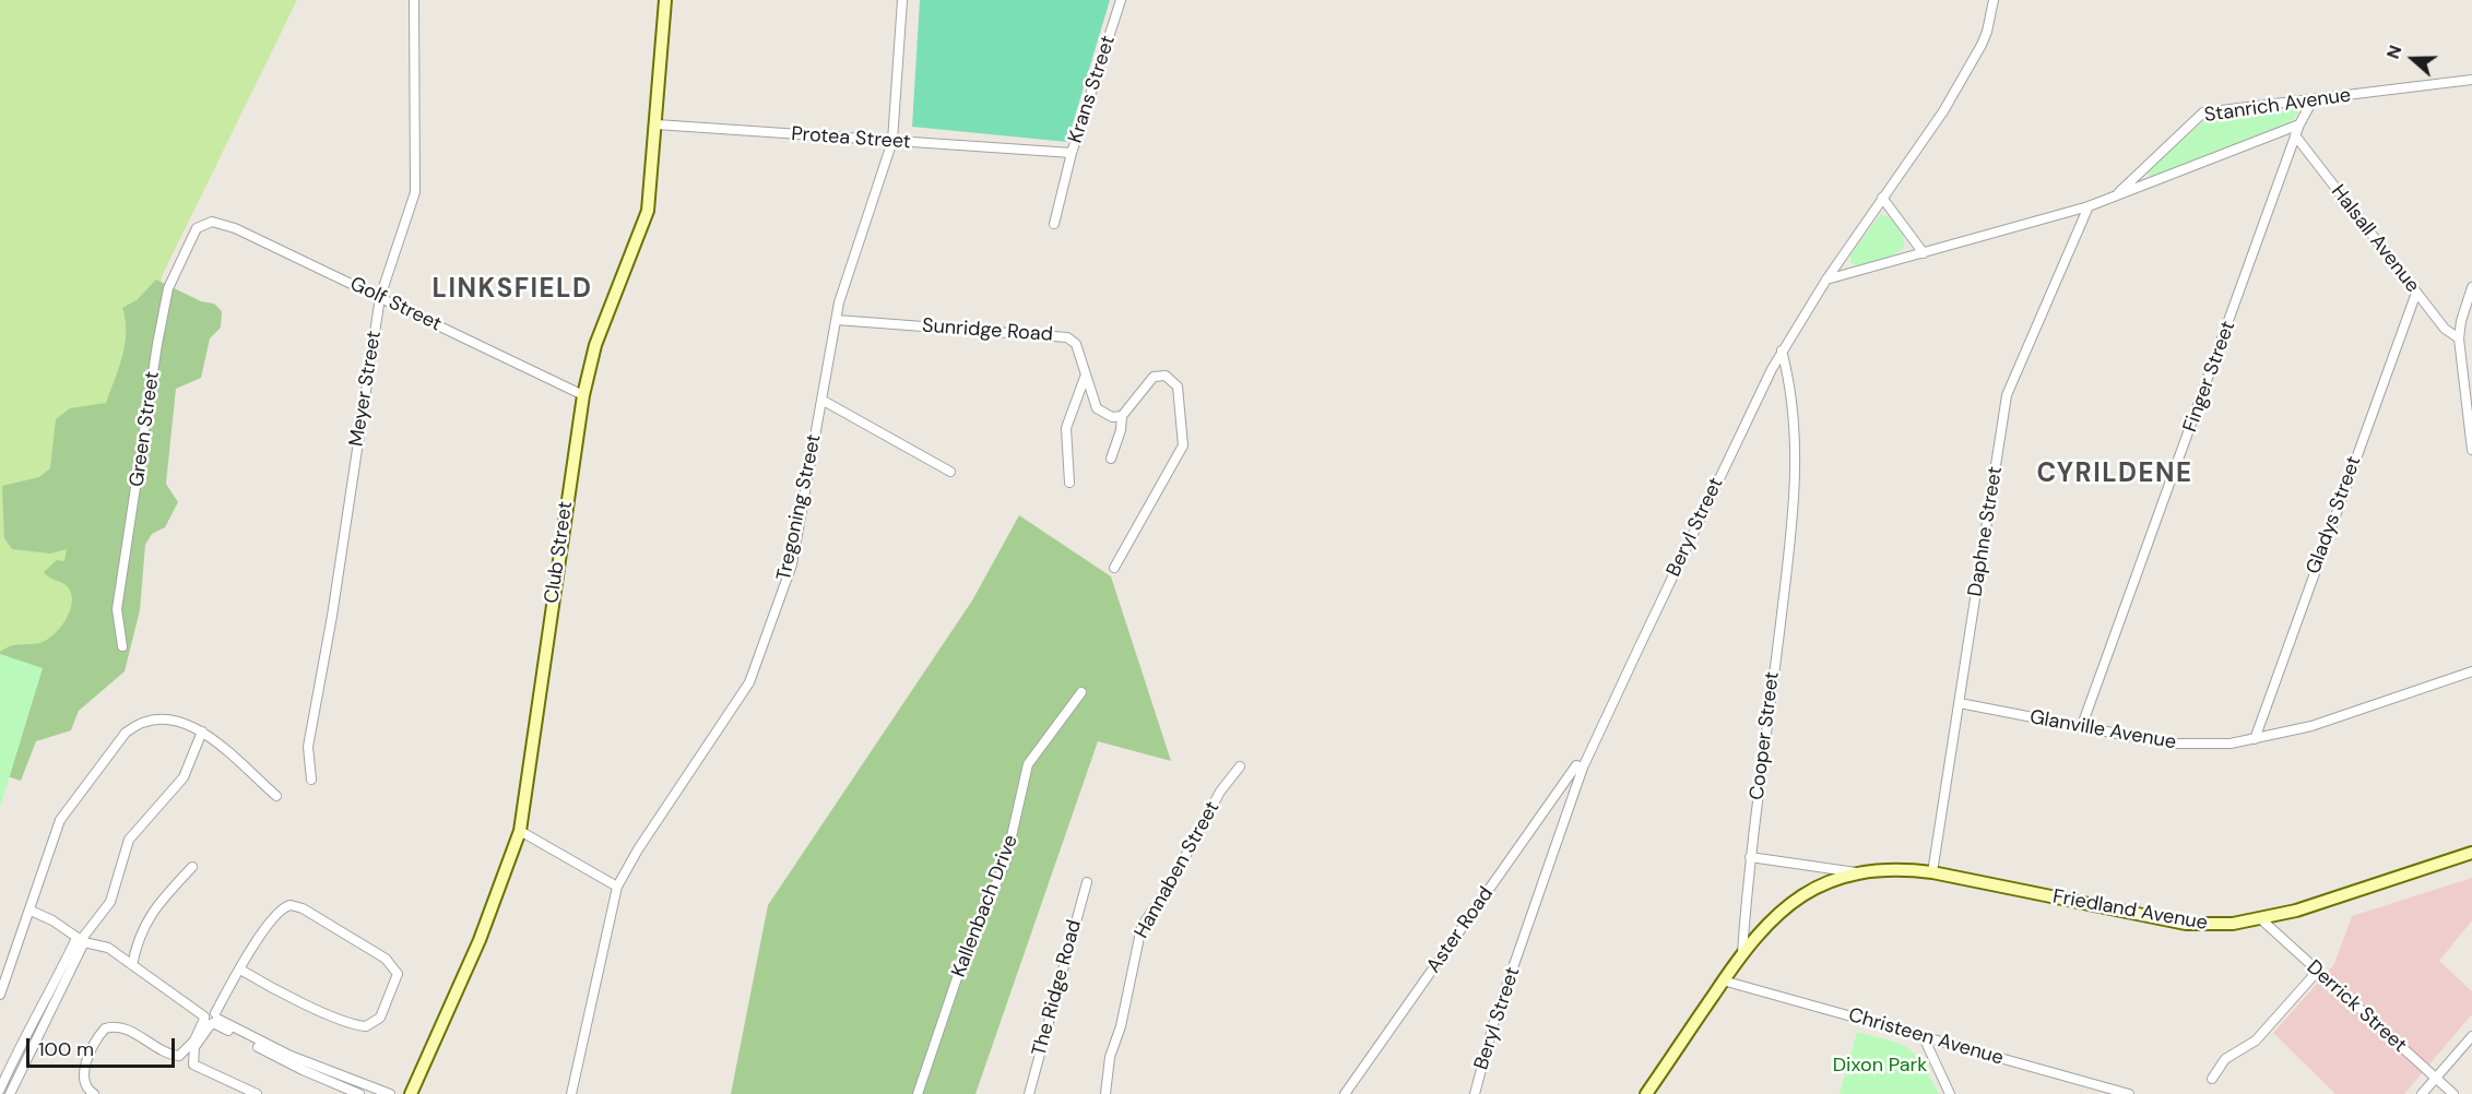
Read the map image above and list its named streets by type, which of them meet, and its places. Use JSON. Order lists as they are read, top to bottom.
{
  "streets": {
    "main road": ["Club Street", "Friedland Avenue"],
    "street": [
      "Krans Street",
      "Stanrich Avenue",
      "Protea Street",
      "Halsall Avenue",
      "Golf Street",
      "Sunridge Road",
      "Finger Street",
      "Meyer Street",
      "Green Street",
      "Tregoning Street",
      "Gladys Street",
      "Beryl Street",
      "Daphne Street",
      "Glanville Avenue",
      "Cooper Street",
      "Hannaben Street",
      "Kallenbach Drive",
      "Aster Road",
      "The Ridge Road",
      "Derrick Street",
      "Christeen Avenue"
    ]
  },
  "crossings": [
    ["Krans Street", "Protea Street"],
    ["Stanrich Avenue", "Finger Street"],
    ["Stanrich Avenue", "Beryl Street"],
    ["Stanrich Avenue", "Daphne Street"],
    ["Protea Street", "Tregoning Street"],
    ["Protea Street", "Club Street"],
    ["Halsall Avenue", "Finger Street"],
    ["Halsall Avenue", "Gladys Street"],
    ["Golf Street", "Meyer Street"],
    ["Golf Street", "Green Street"],
    ["Golf Street", "Club Street"],
    ["Sunridge Road", "Tregoning Street"],
    ["Finger Street", "Glanville Avenue"],
    ["Gladys Street", "Glanville Avenue"],
    ["Beryl Street", "Cooper Street"],
    ["Beryl Street", "Aster Road"],
    ["Daphne Street", "Glanville Avenue"],
    ["Daphne Street", "Friedland Avenue"],
    ["Cooper Street", "Friedland Avenue"],
    ["Friedland Avenue", "Derrick Street"]
  ],
  "districts": ["LINKSFIELD", "CYRILDENE"],
  "parks": ["Dixon Park"],
  "scale_bar": "100 m",
  "north": "left"
}
